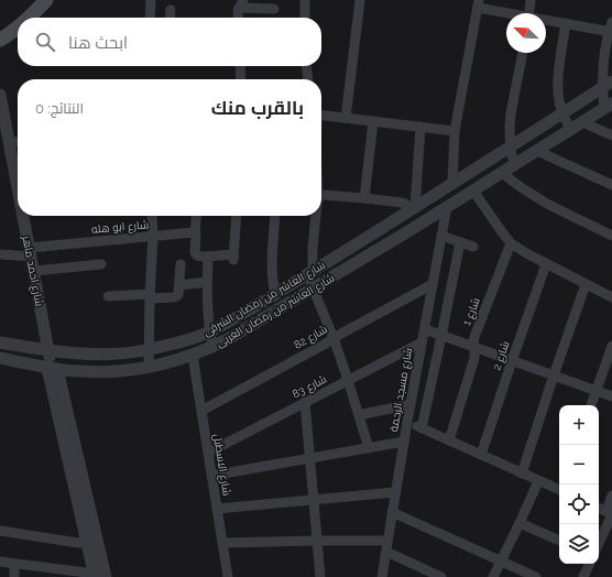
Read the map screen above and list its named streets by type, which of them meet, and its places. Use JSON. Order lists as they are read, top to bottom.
{
  "streets": {
    "street": [
      "شارع ابو هله",
      "شارع احمد ماهر",
      "شارع العاشر من رمضان الشرقى",
      "شارع العاشر من رمضان الغربى",
      "شارع 1",
      "شارع 82",
      "شارع 2",
      "شارع 83",
      "شارع مسجد الرحمة",
      "شارع الاسطبل"
    ]
  },
  "crossings": [
    ["شارع ابو هله", "شارع احمد ماهر"],
    ["شارع احمد ماهر", "شارع العاشر من رمضان الشرقى"],
    ["شارع احمد ماهر", "شارع العاشر من رمضان الغربى"],
    ["شارع العاشر من رمضان الغربى", "شارع مسجد الرحمة"],
    ["شارع العاشر من رمضان الغربى", "شارع الاسطبل"],
    ["شارع 82", "شارع مسجد الرحمة"],
    ["شارع 82", "شارع الاسطبل"],
    ["شارع 83", "شارع مسجد الرحمة"],
    ["شارع 83", "شارع الاسطبل"]
  ],
  "north": "top left",
  "page": {
    "search": "ابحث هنا",
    "heading": ["بالقرب منك", "النتائج: 0"],
    "map_buttons": ["+", "−"]
  }
}
